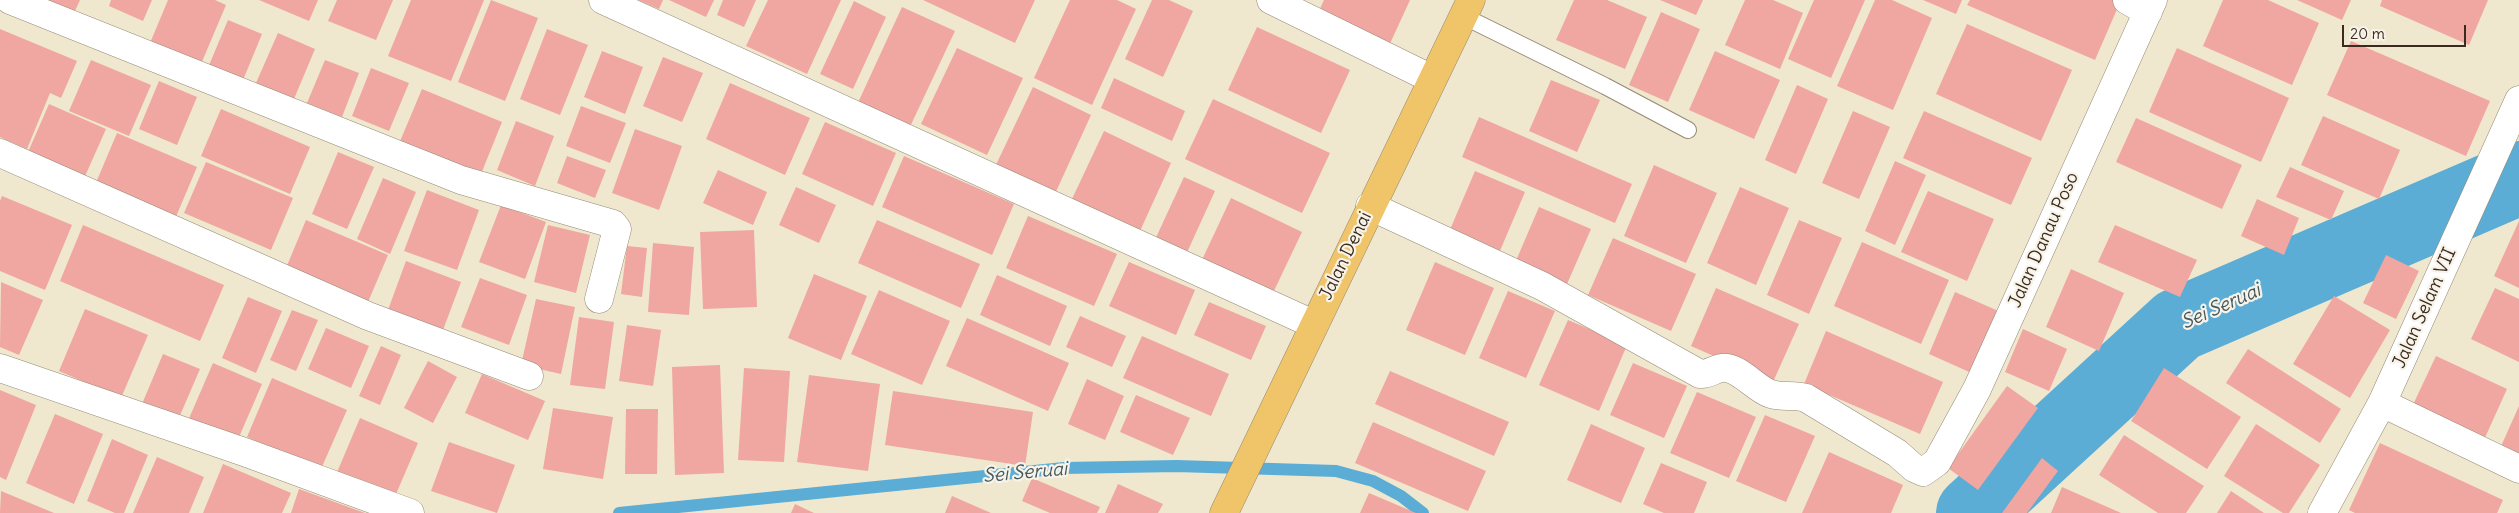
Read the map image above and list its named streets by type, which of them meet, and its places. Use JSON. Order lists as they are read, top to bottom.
{
  "streets": {
    "main road": ["Jalan Denai"],
    "street": ["Jalan Danau Poso", "Jalan Selam VII"]
  },
  "crossings": [
    ["Jalan Danau Poso", "Jalan Denai"]
  ],
  "water": ["Sei Seruai"],
  "scale_bar": "20 m"
}
